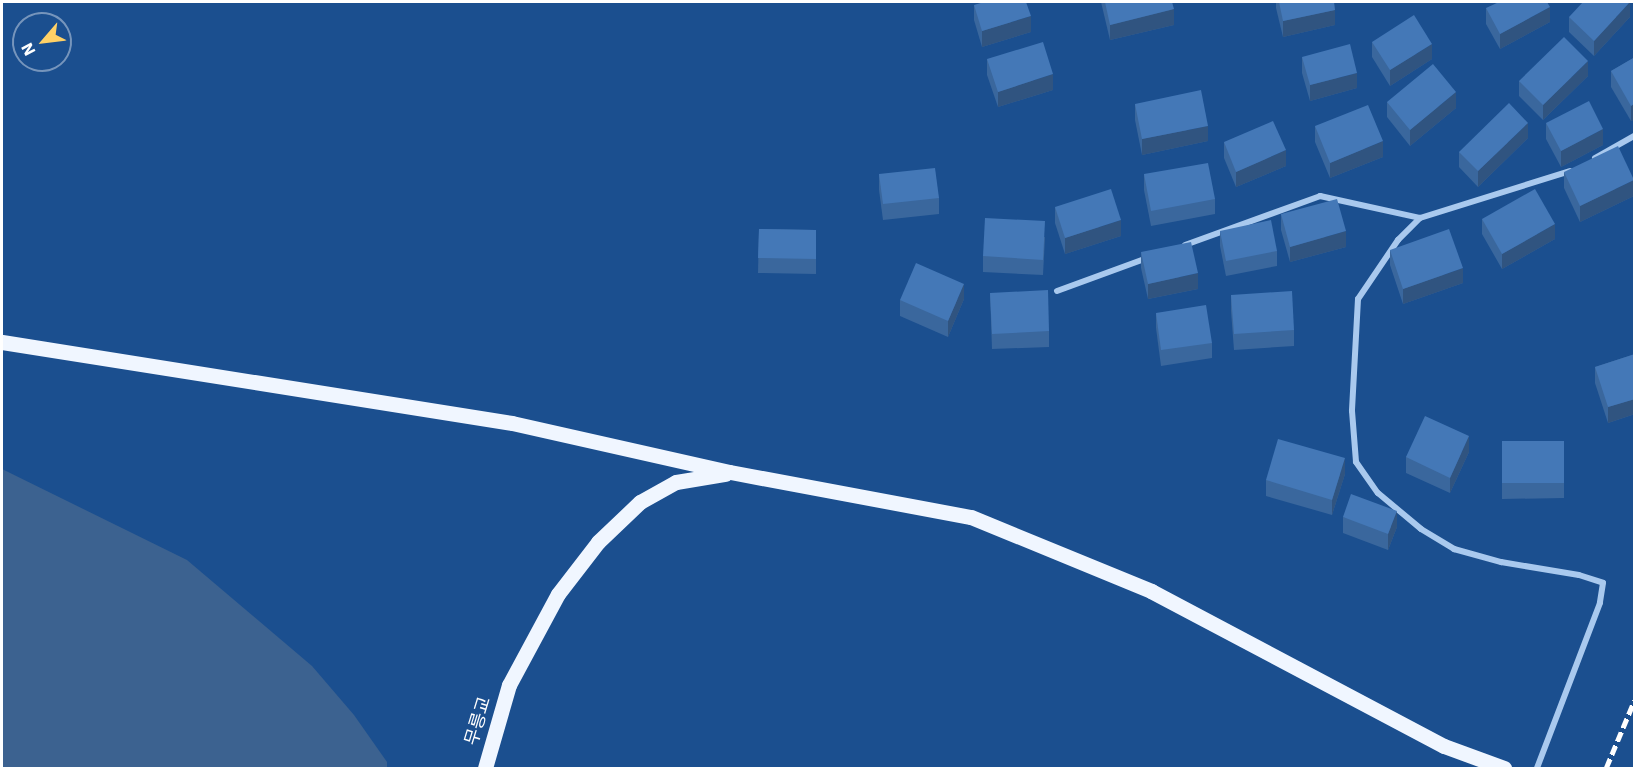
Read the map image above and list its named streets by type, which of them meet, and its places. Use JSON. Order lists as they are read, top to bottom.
{
  "streets": {
    "main road": ["무릉교"]
  },
  "north": "bottom left"
}
